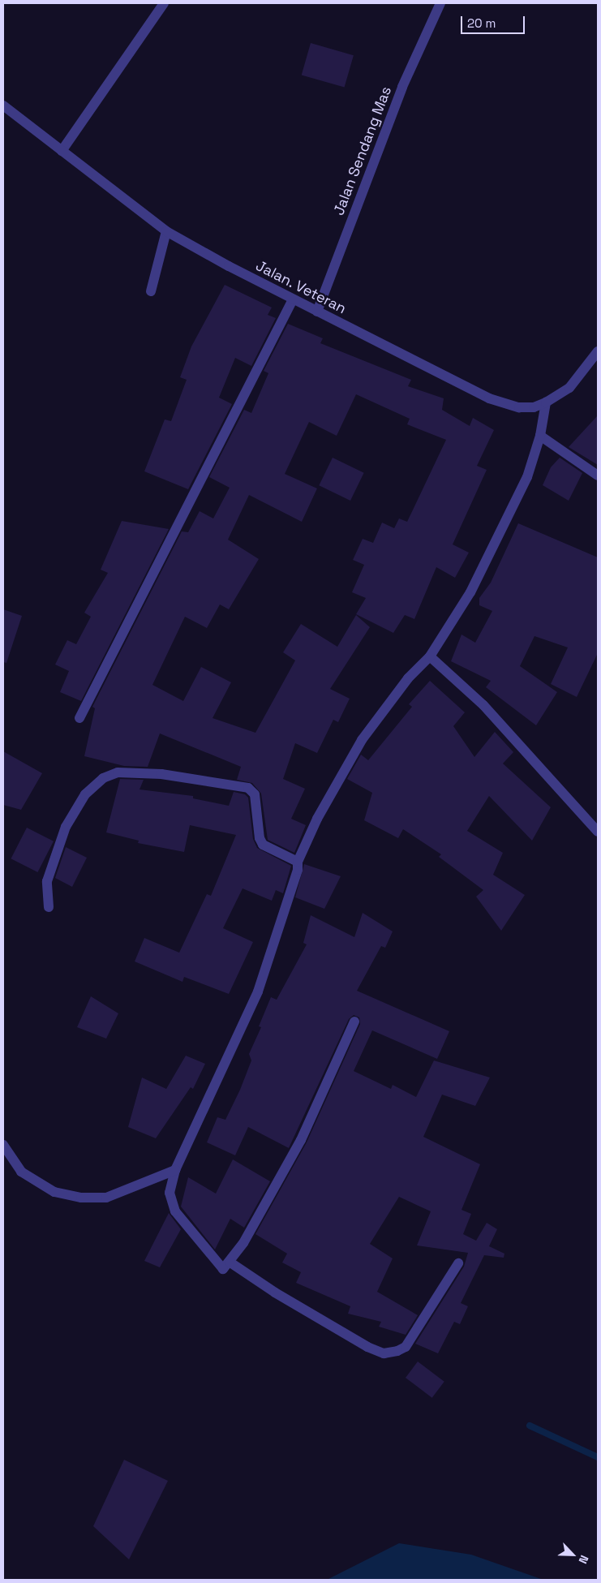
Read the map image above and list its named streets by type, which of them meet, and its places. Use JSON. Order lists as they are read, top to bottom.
{
  "streets": {
    "street": ["Jalan Sendang Mas", "Jalan. Veteran"]
  },
  "crossings": [
    ["Jalan Sendang Mas", "Jalan. Veteran"]
  ],
  "scale_bar": "20 m",
  "north": "bottom right"
}
